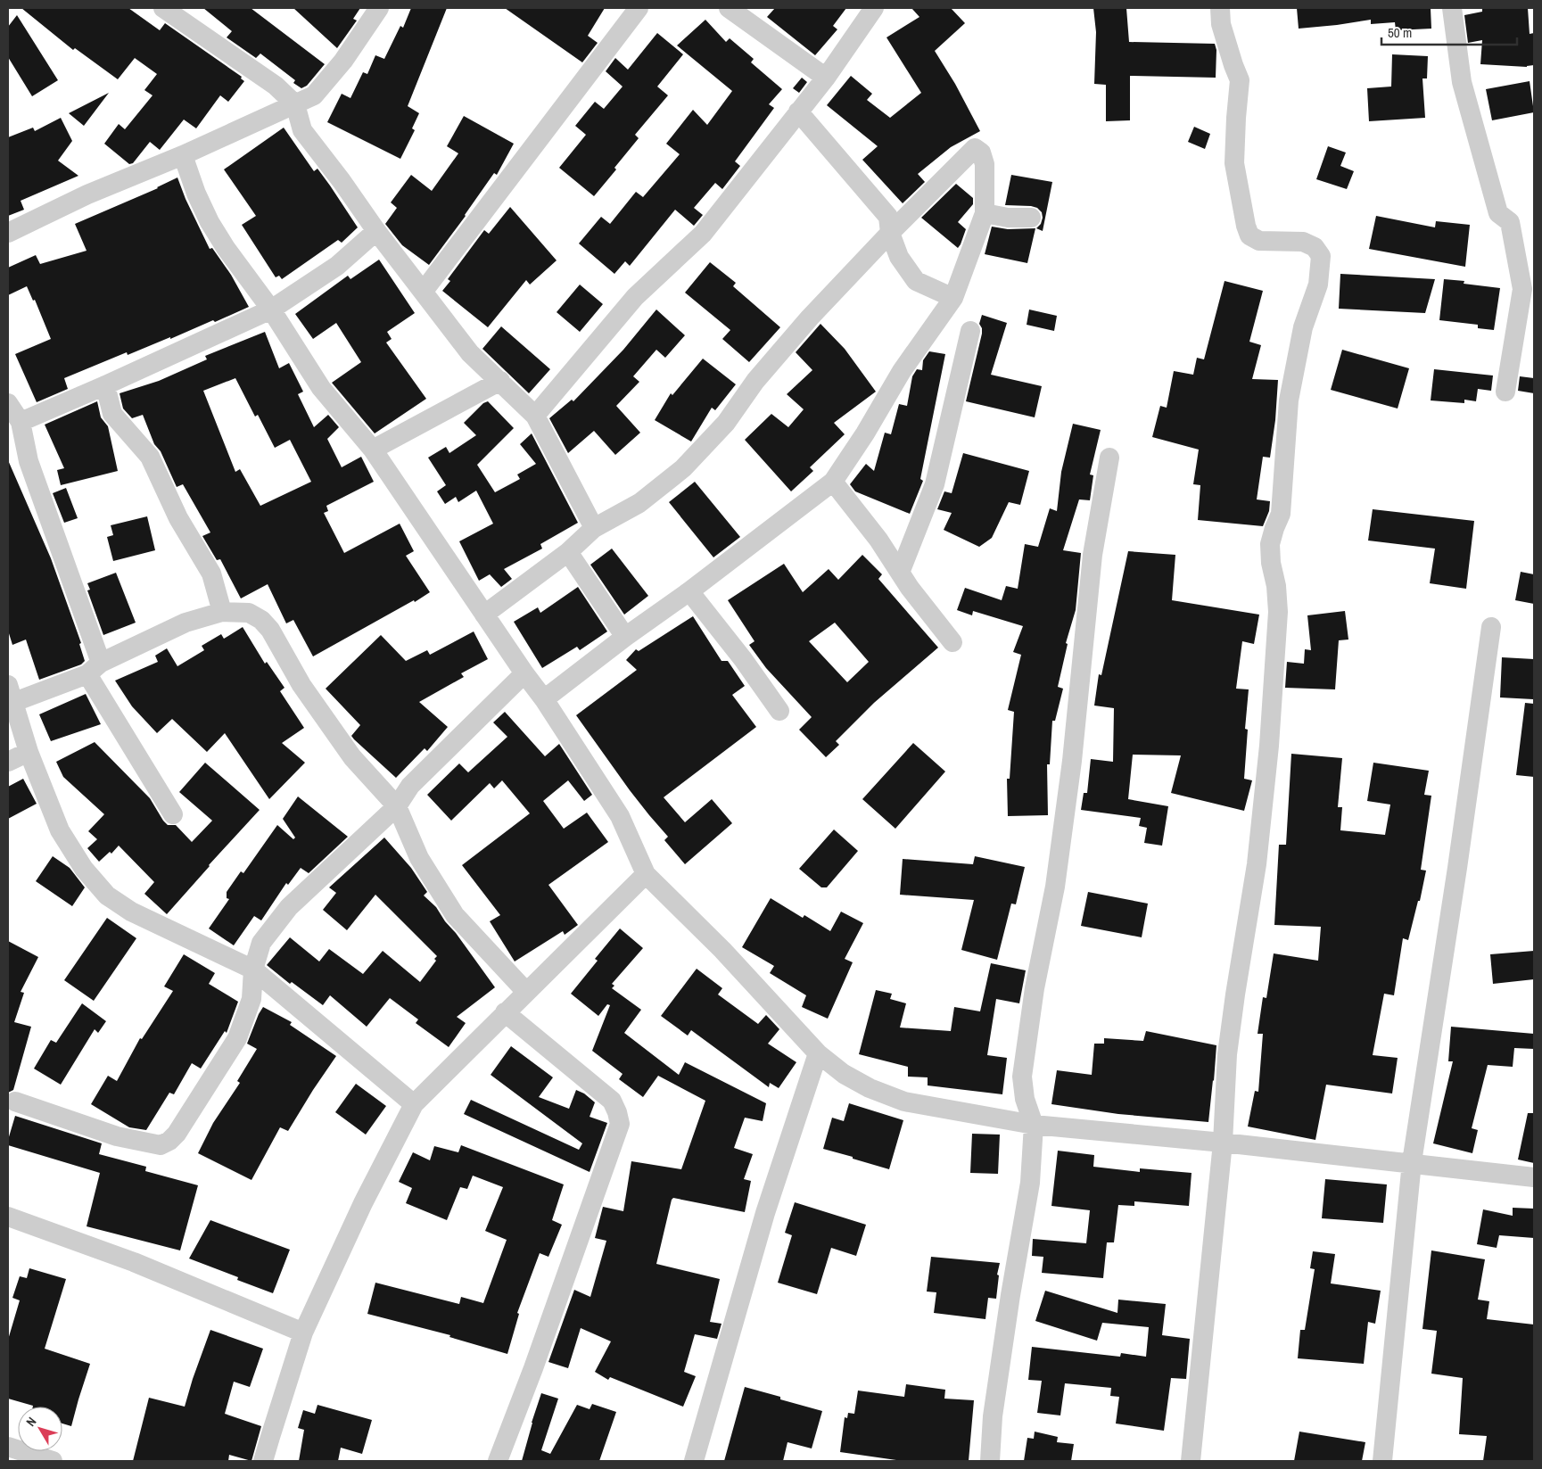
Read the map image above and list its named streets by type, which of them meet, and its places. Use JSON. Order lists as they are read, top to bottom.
{
  "scale_bar": "50 m",
  "north": "top left"
}
